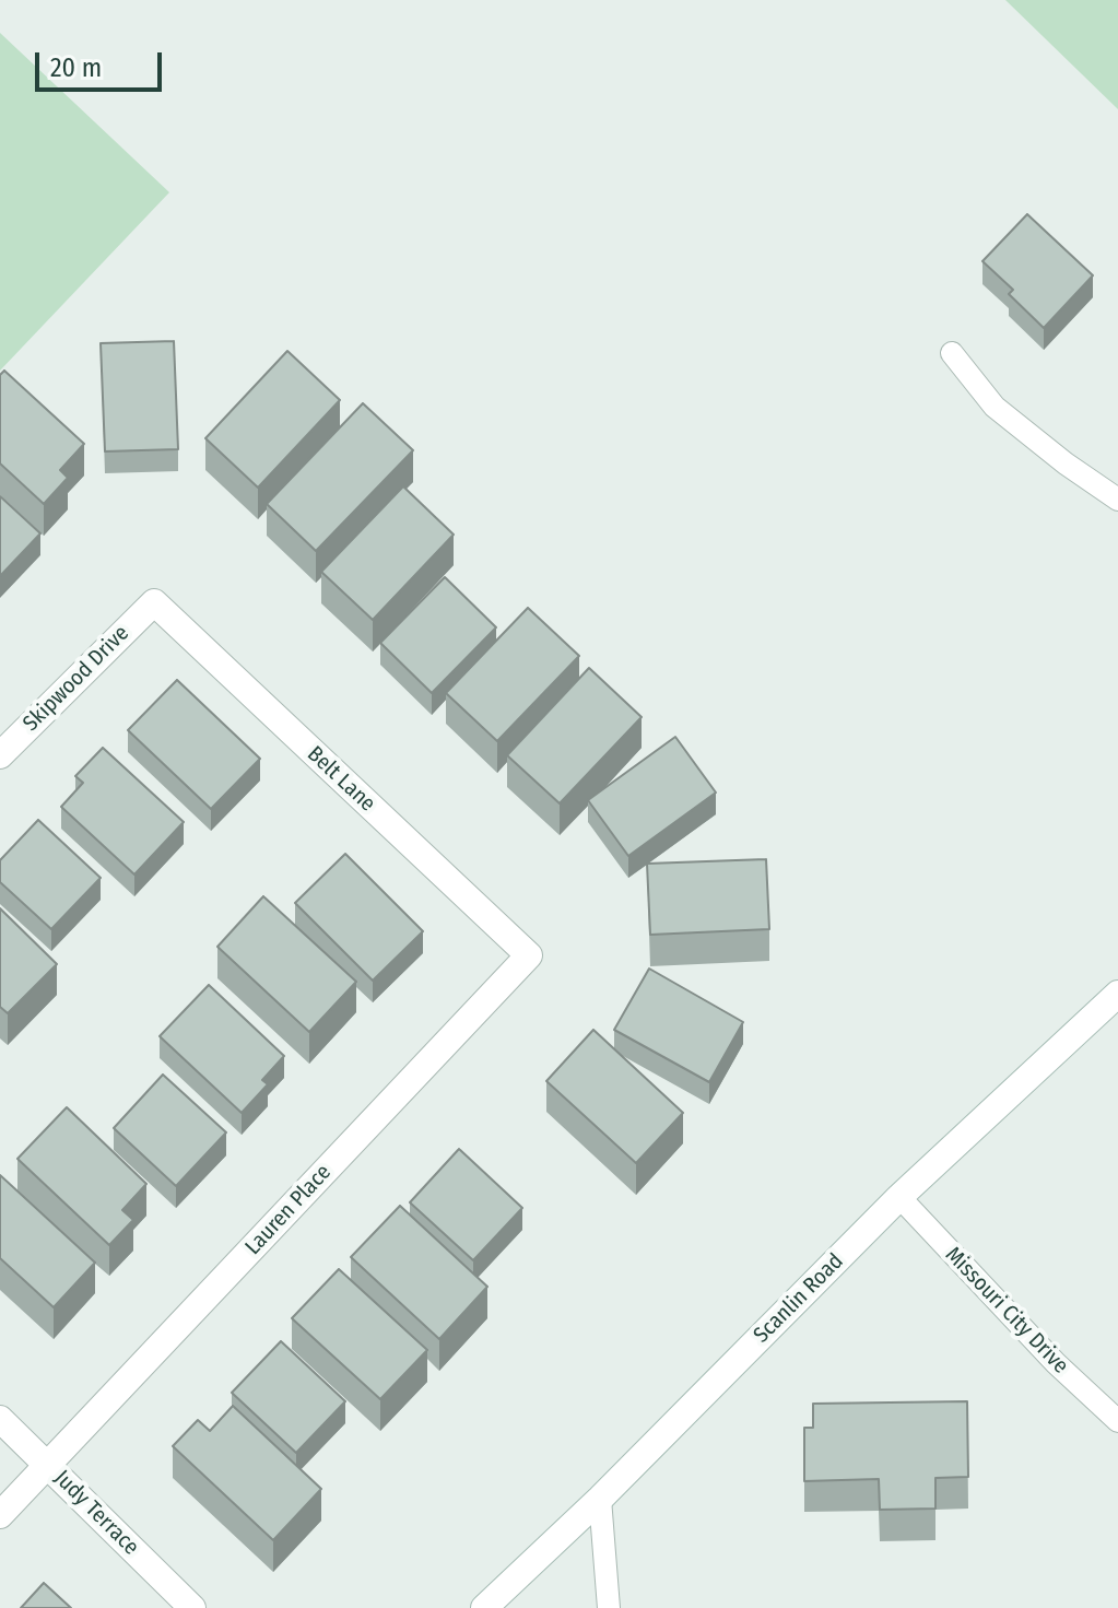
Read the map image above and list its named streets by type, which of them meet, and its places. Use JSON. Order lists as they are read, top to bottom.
{
  "streets": {
    "street": [
      "Skipwood Drive",
      "Belt Lane",
      "Lauren Place",
      "Scanlin Road",
      "Judy Terrace"
    ],
    "lane": ["Missouri City Drive"]
  },
  "crossings": [
    ["Skipwood Drive", "Belt Lane"],
    ["Belt Lane", "Lauren Place"],
    ["Lauren Place", "Judy Terrace"],
    ["Scanlin Road", "Missouri City Drive"]
  ],
  "scale_bar": "20 m"
}
